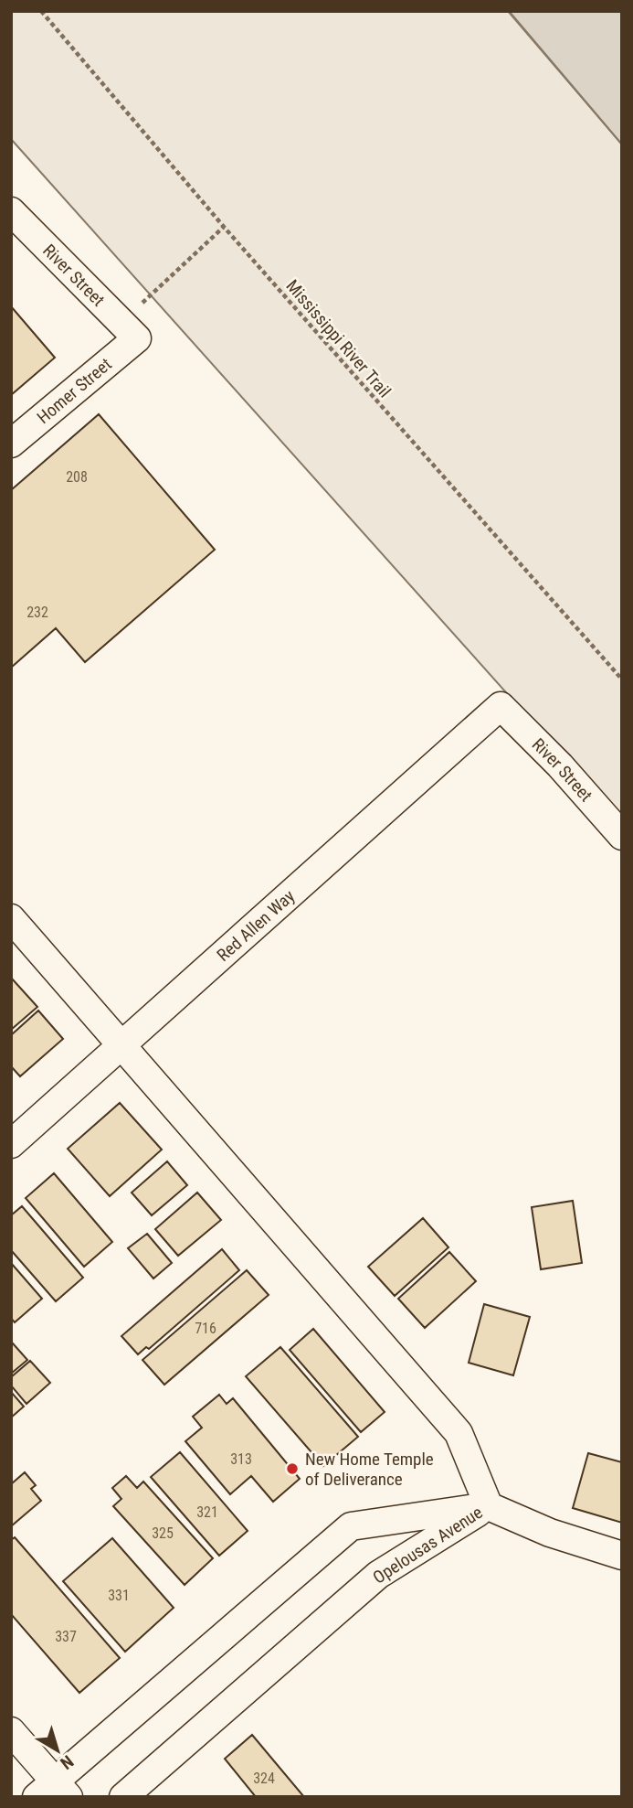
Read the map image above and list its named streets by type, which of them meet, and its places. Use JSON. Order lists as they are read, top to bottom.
{
  "streets": {
    "street": [
      "River Street",
      "Homer Street",
      "Red Allen Way",
      "Opelousas Avenue"
    ],
    "path": ["Mississippi River Trail"]
  },
  "crossings": [
    ["River Street", "Homer Street"],
    ["River Street", "Red Allen Way"]
  ],
  "places": ["New Home Temple of Deliverance"],
  "house_numbers": [
    "208",
    "232",
    "716",
    "313",
    "321",
    "325",
    "331",
    "337",
    "324"
  ],
  "north": "bottom right"
}
